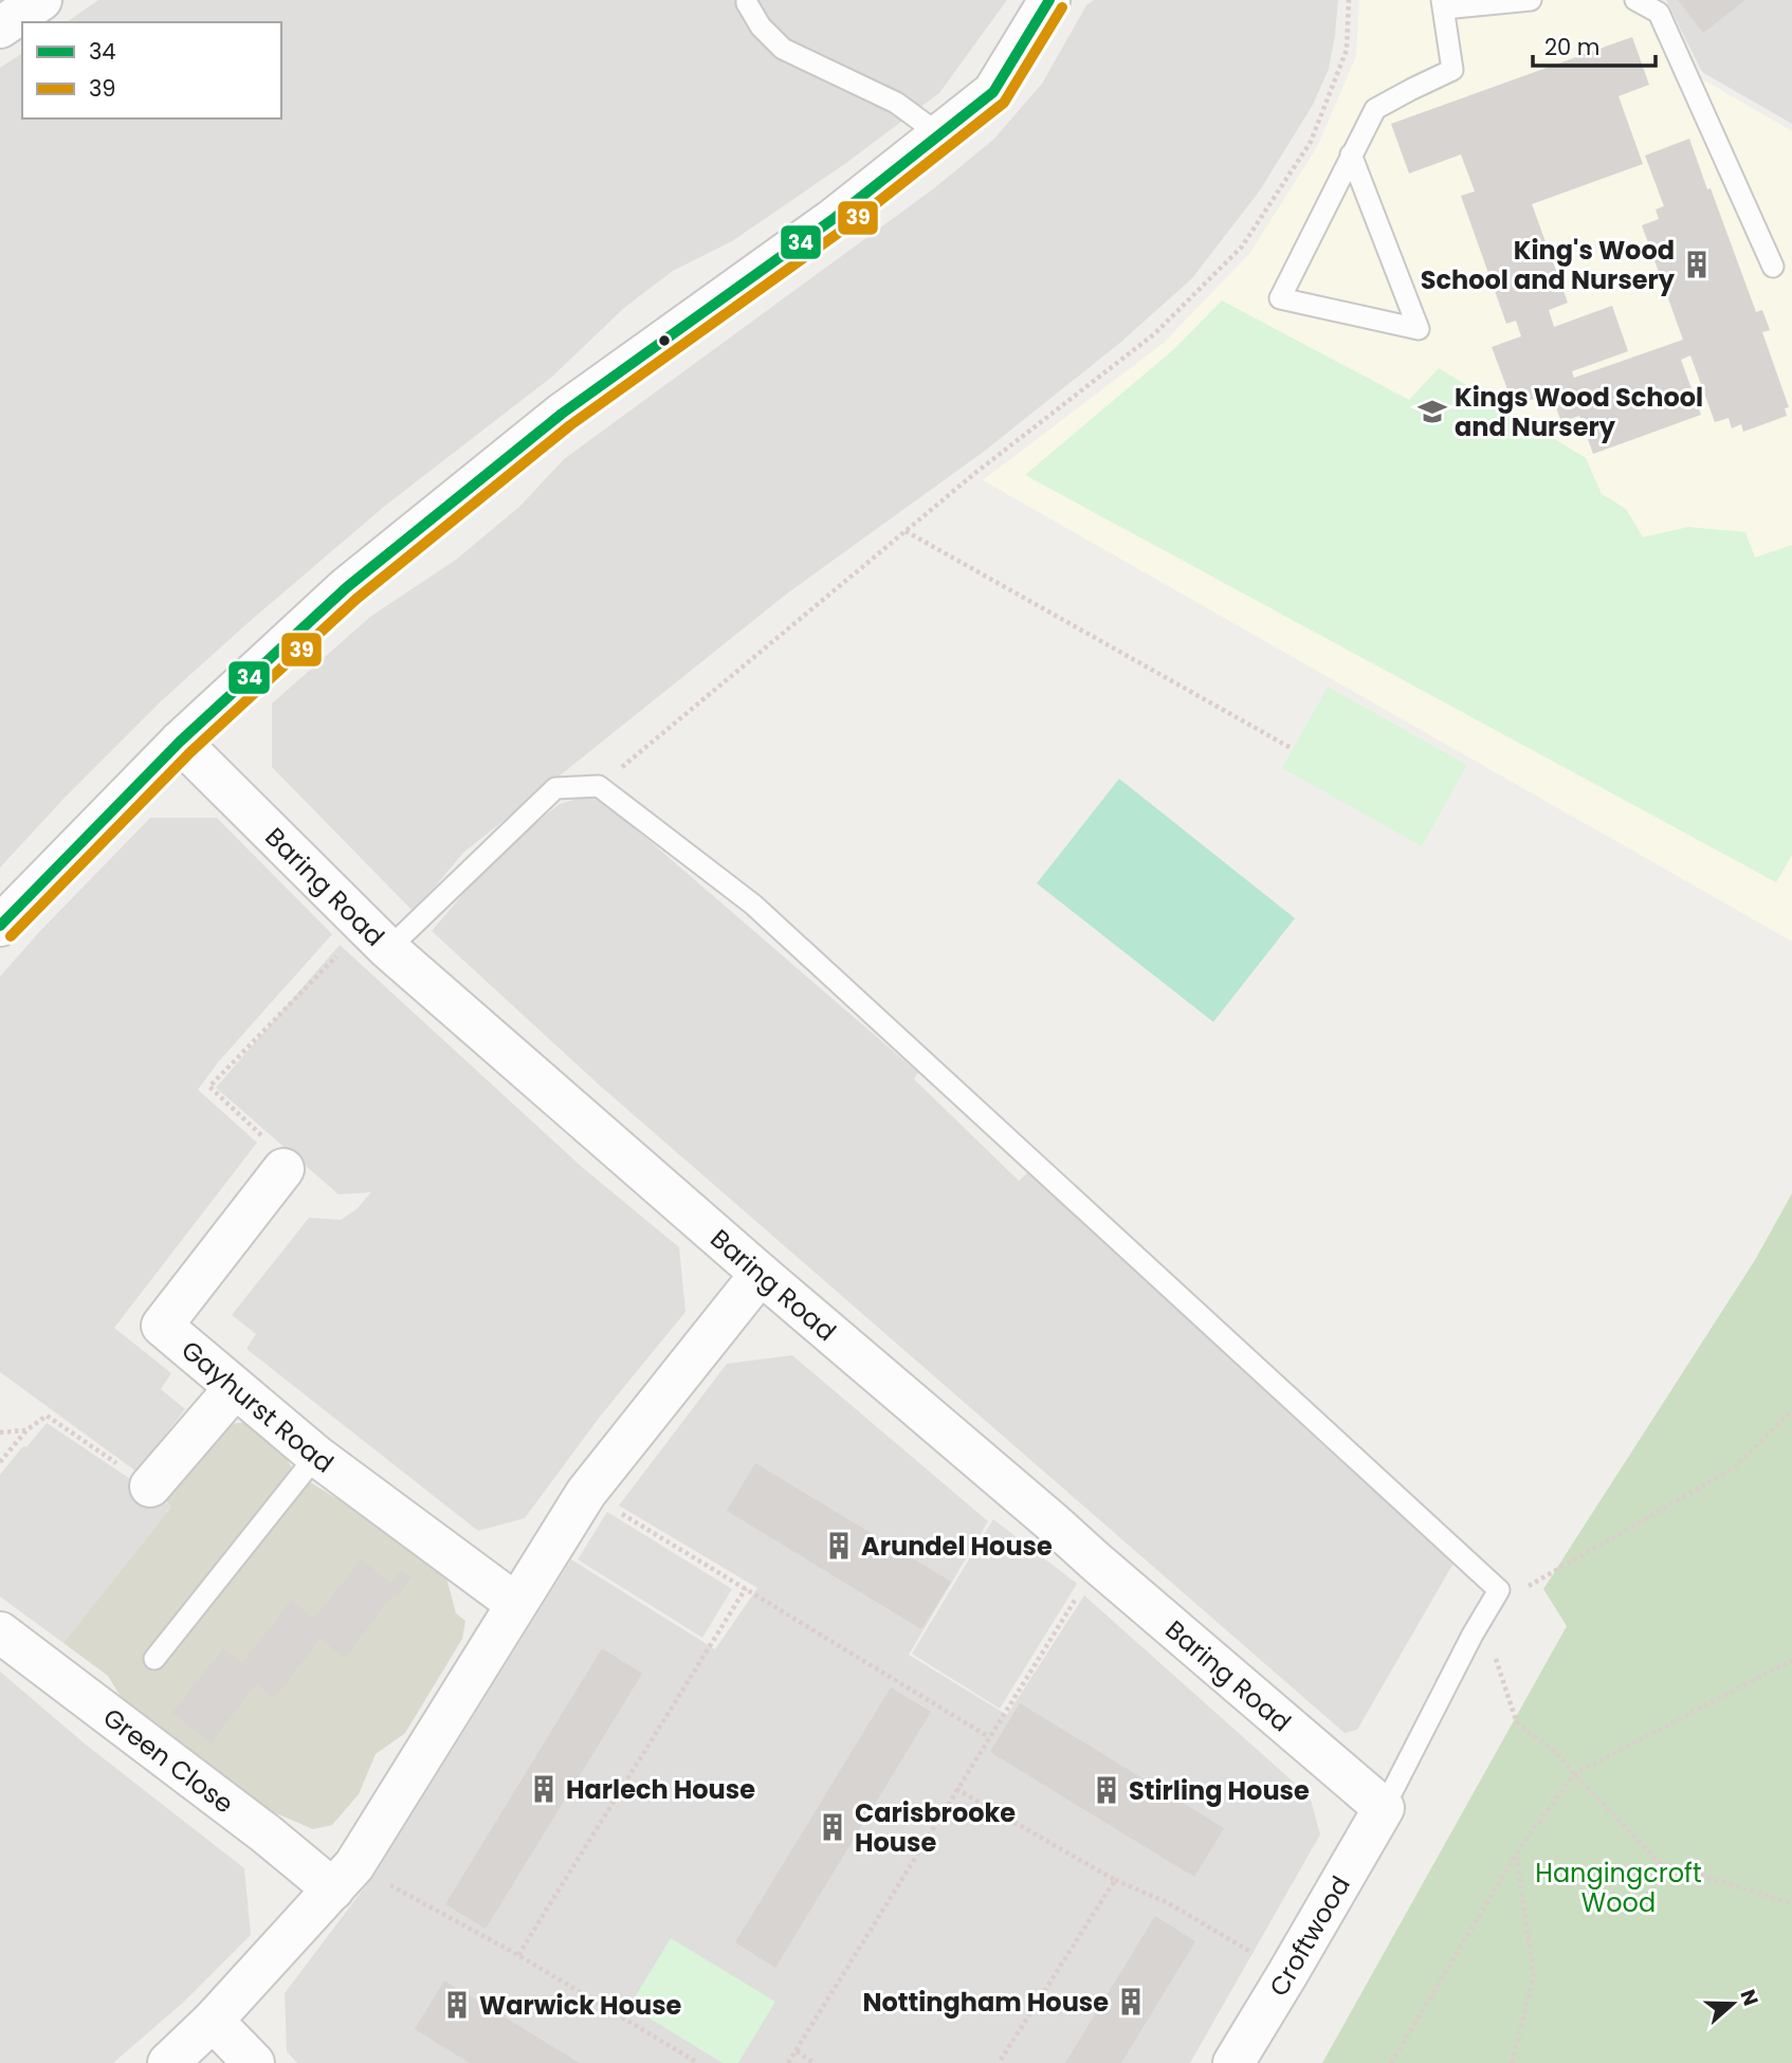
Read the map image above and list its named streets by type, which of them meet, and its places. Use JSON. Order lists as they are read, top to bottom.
{
  "streets": {
    "street": [
      "Baring Road",
      "Gayhurst Road",
      "Green Close",
      "Croftwood"
    ]
  },
  "crossings": [
    ["Baring Road", "Croftwood"]
  ],
  "parks": ["Hangingcroft Wood"],
  "places": {
    "building": [
      "King's Wood School and Nursery",
      "Arundel House",
      "Harlech House",
      "Stirling House",
      "Carisbrooke House",
      "Nottingham House",
      "Warwick House"
    ],
    "school or university": ["Kings Wood School and Nursery"]
  },
  "lines": ["transit line 34", "transit line 39"],
  "legend": ["34", "39"],
  "scale_bar": "20 m",
  "north": "right"
}
